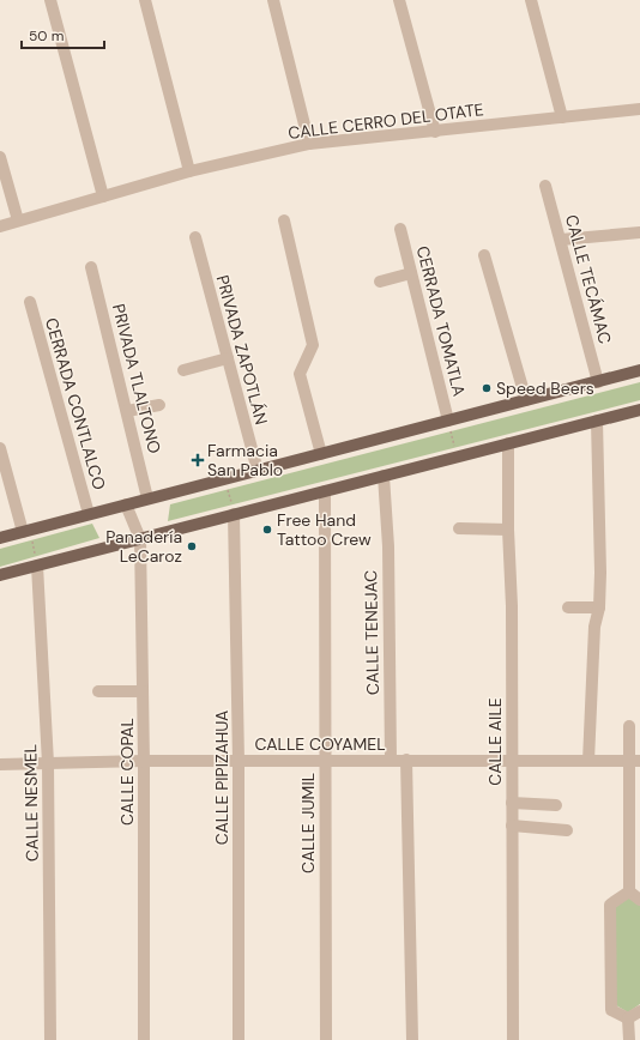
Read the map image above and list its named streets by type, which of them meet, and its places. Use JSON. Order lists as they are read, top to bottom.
{
  "streets": {
    "street": [
      "CALLE CERRO DEL OTATE",
      "CALLE TECÁMAC",
      "CERRADA TOMATLA",
      "PRIVADA ZAPOTLÁN",
      "PRIVADA TLALTONO",
      "CERRADA CONTLALCO",
      "CALLE TENEJAC",
      "CALLE AILE",
      "CALLE COYAMEL",
      "CALLE COPAL",
      "CALLE PIPIZAHUA",
      "CALLE NESMEL",
      "CALLE JUMIL"
    ]
  },
  "crossings": [
    ["CALLE TENEJAC", "CALLE COYAMEL"],
    ["CALLE AILE", "CALLE COYAMEL"],
    ["CALLE COYAMEL", "CALLE COPAL"],
    ["CALLE COYAMEL", "CALLE PIPIZAHUA"],
    ["CALLE COYAMEL", "CALLE NESMEL"],
    ["CALLE COYAMEL", "CALLE JUMIL"]
  ],
  "places": {
    "other": ["Speed Beers", "Free Hand Tattoo Crew", "Panadería LeCaroz"],
    "health": ["Farmacia San Pablo"]
  },
  "scale_bar": "50 m"
}
